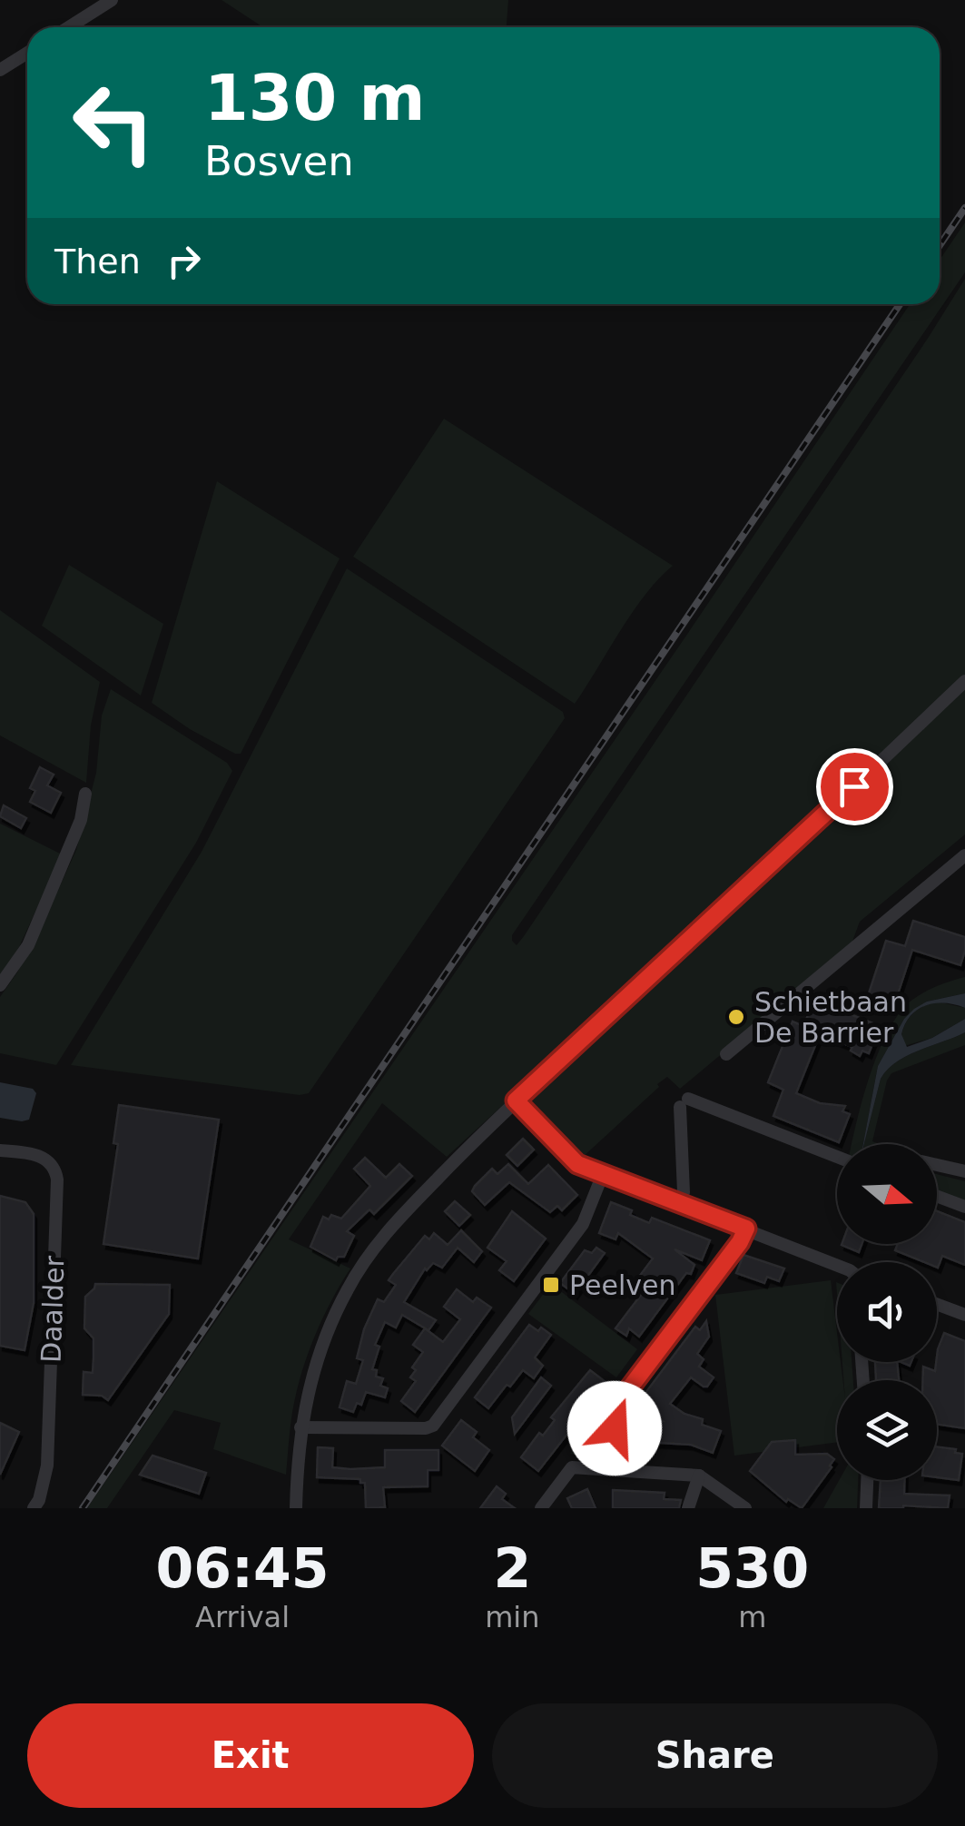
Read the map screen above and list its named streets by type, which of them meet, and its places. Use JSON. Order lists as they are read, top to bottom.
{
  "streets": {
    "street": ["Daalder"]
  },
  "places": {
    "other": ["Schietbaan De Barrier"],
    "transit": ["Peelven"]
  },
  "north": "right",
  "page": {
    "turn": ["130 m", "Bosven"],
    "then": "Then",
    "eta": [
      "06:45",
      "Arrival",
      "2",
      "min",
      "530",
      "m"
    ],
    "buttons": ["Exit", "Share"]
  }
}
